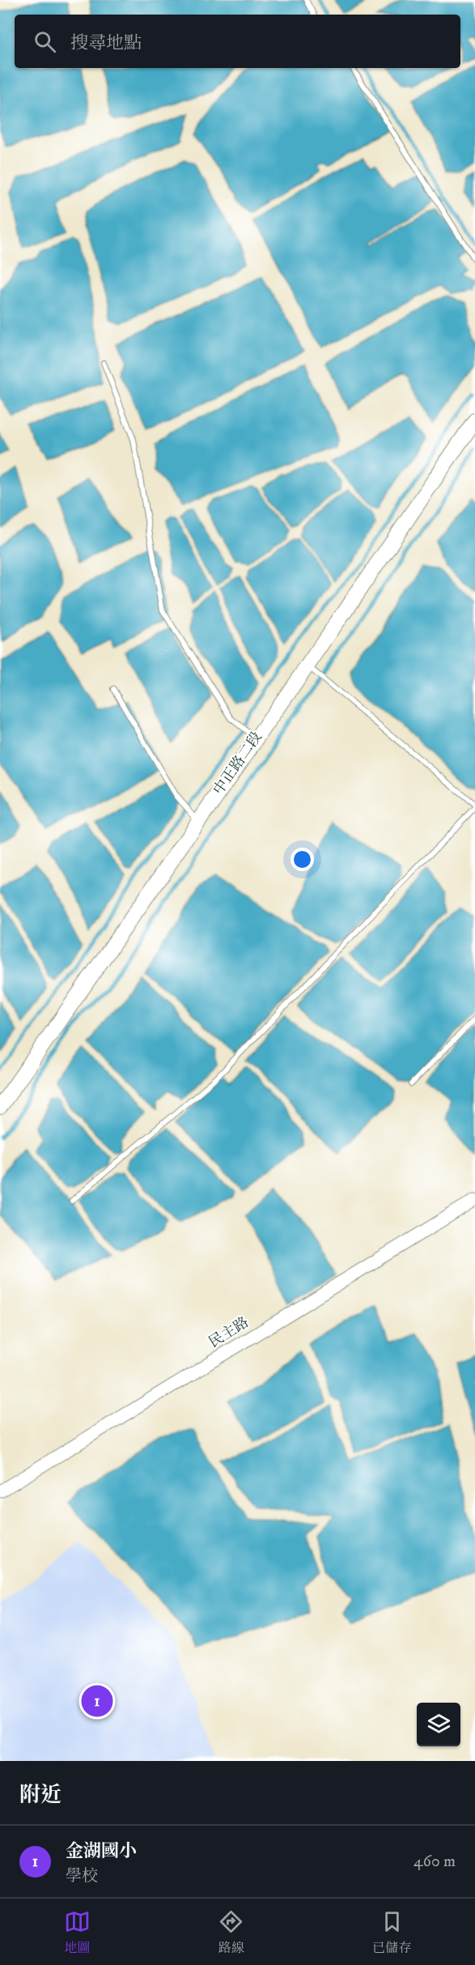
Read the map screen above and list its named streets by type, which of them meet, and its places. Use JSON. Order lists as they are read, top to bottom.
{
  "streets": {
    "main road": ["中正路二段"],
    "street": ["民主路"]
  },
  "page": {
    "search": "搜尋地點",
    "pins": "1",
    "heading": "附近",
    "list": [
      {
        "mark": "1",
        "name": "金湖國小",
        "note": "學校",
        "value": "460 m"
      }
    ],
    "nav": ["地圖", "路線", "已儲存"]
  }
}
